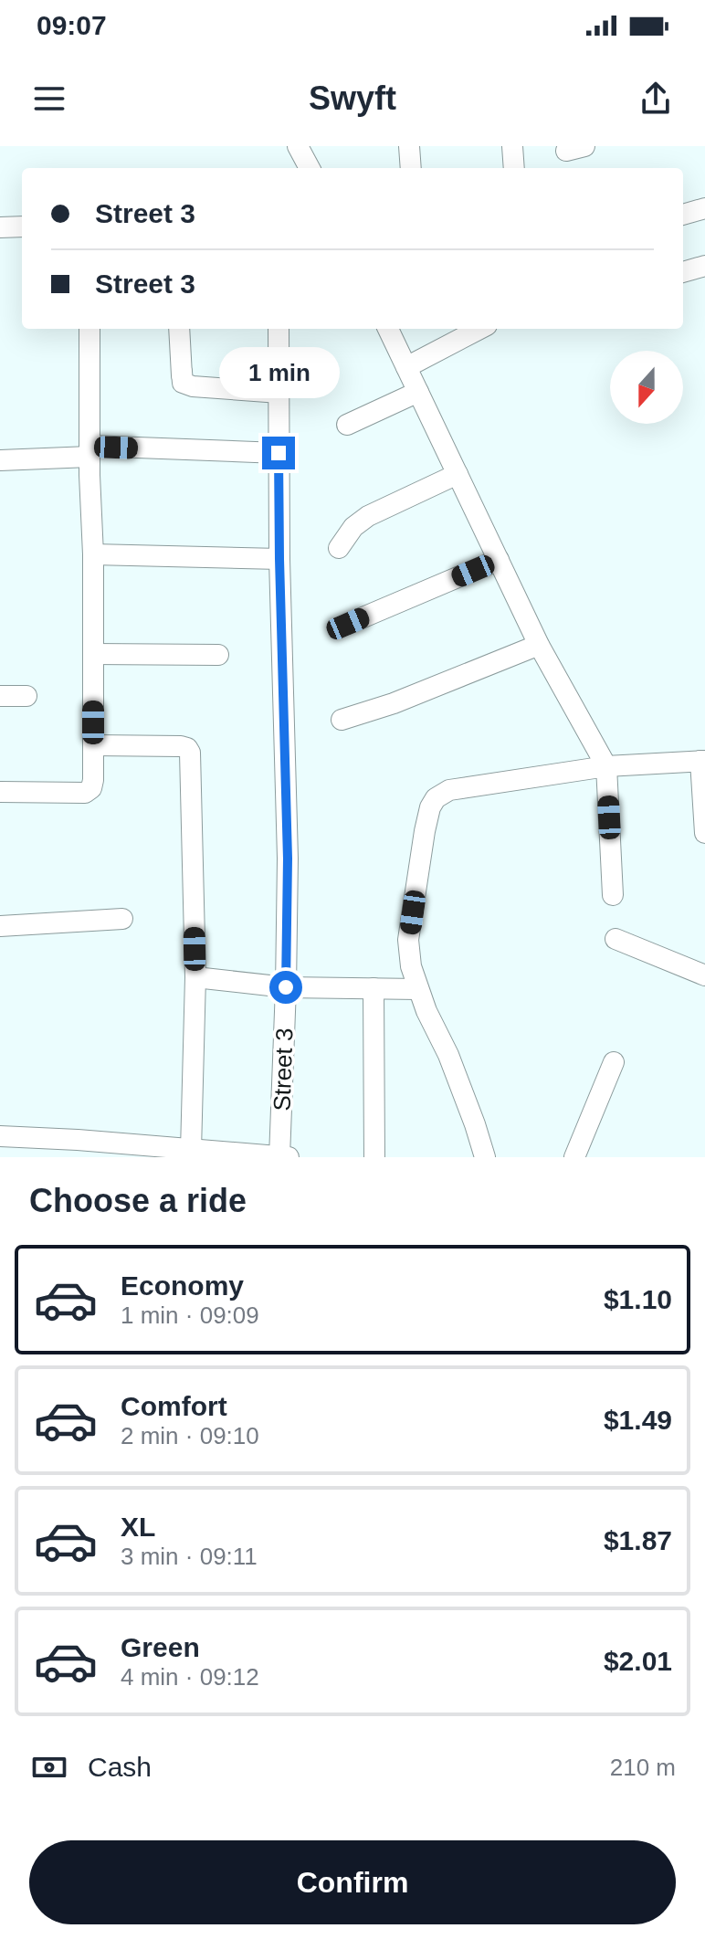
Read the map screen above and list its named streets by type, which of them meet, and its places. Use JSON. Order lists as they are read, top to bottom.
{
  "streets": {
    "street": ["Street 3"]
  },
  "north": "bottom",
  "page": {
    "status": "09:07",
    "header": "Swyft",
    "banner": ["Street 3", "Street 3"],
    "bubble": "1 min",
    "heading": "Choose a ride",
    "list": [
      {
        "name": "Economy",
        "note": "1 min · 09:09",
        "value": "$1.10"
      },
      {
        "name": "Comfort",
        "note": "2 min · 09:10",
        "value": "$1.49"
      },
      {
        "name": "XL",
        "note": "3 min · 09:11",
        "value": "$1.87"
      },
      {
        "name": "Green",
        "note": "4 min · 09:12",
        "value": "$2.01"
      }
    ],
    "pay": ["Cash", "210 m"],
    "buttons": "Confirm"
  }
}
